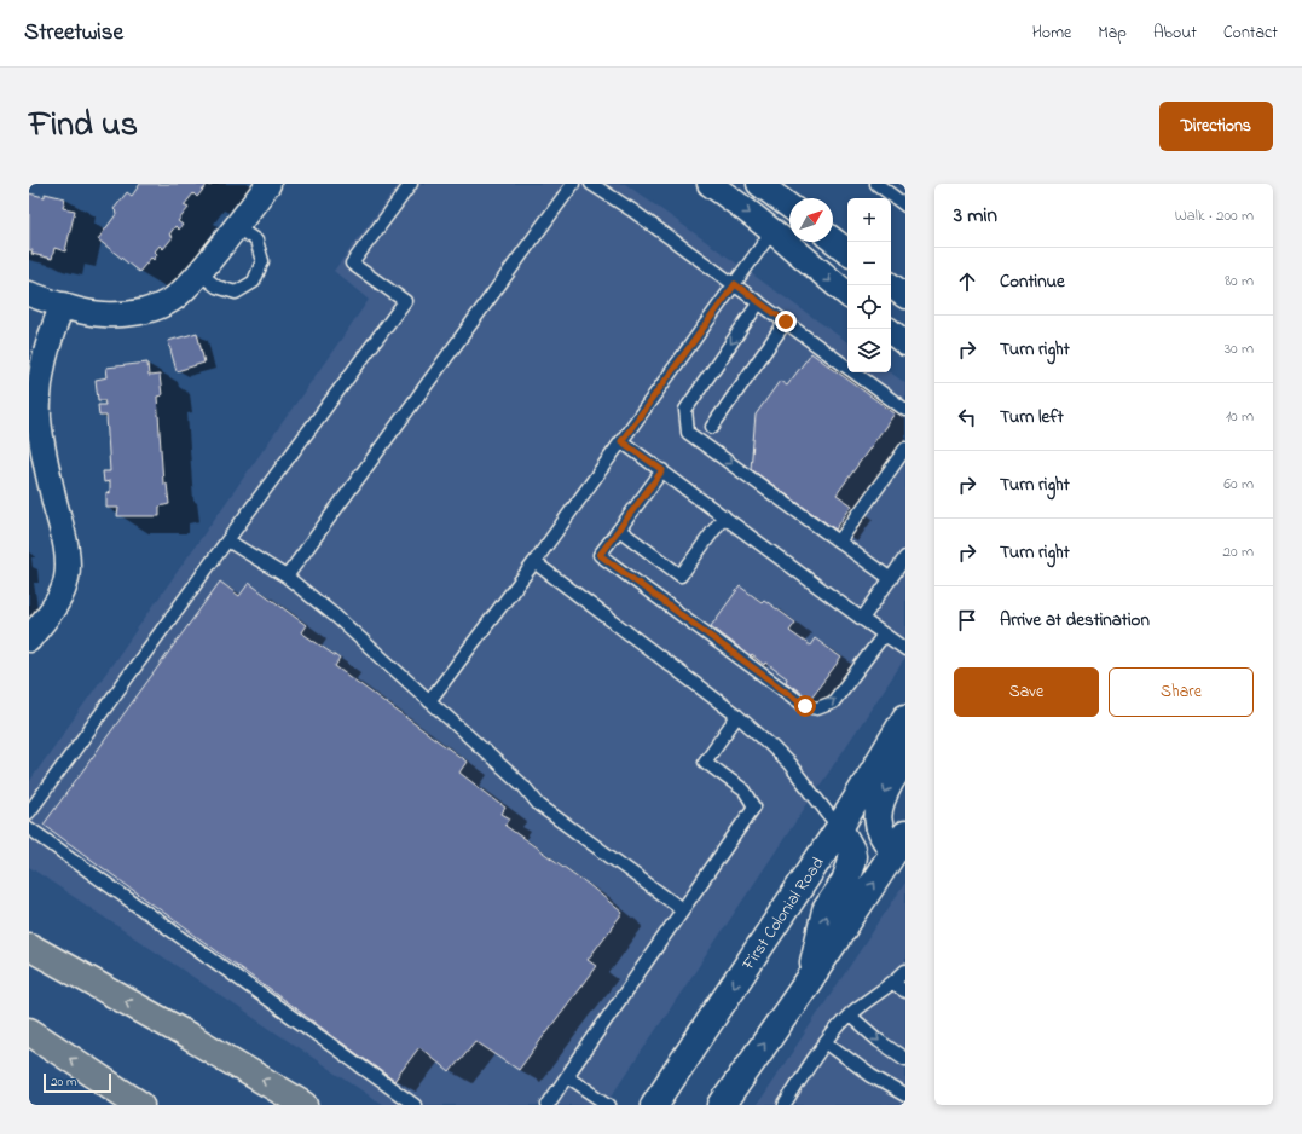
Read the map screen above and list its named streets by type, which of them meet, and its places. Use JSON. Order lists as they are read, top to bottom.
{
  "streets": {
    "main road": ["First Colonial Road"]
  },
  "scale_bar": "20 m",
  "north": "top right",
  "page": {
    "header": "Streetwise",
    "nav": [
      "Home",
      "Map",
      "About",
      "Contact"
    ],
    "title": "Find us",
    "buttons": [
      "Directions",
      ["Save", "Share"]
    ],
    "heading": ["3 min", "Walk · 200 m"],
    "map_buttons": ["+", "−"],
    "list": [
      ["Continue", "80 m"],
      ["Turn right", "30 m"],
      ["Turn left", "10 m"],
      ["Turn right", "60 m"],
      ["Turn right", "20 m"],
      "Arrive at destination"
    ],
    "scale": "20 m"
  }
}
